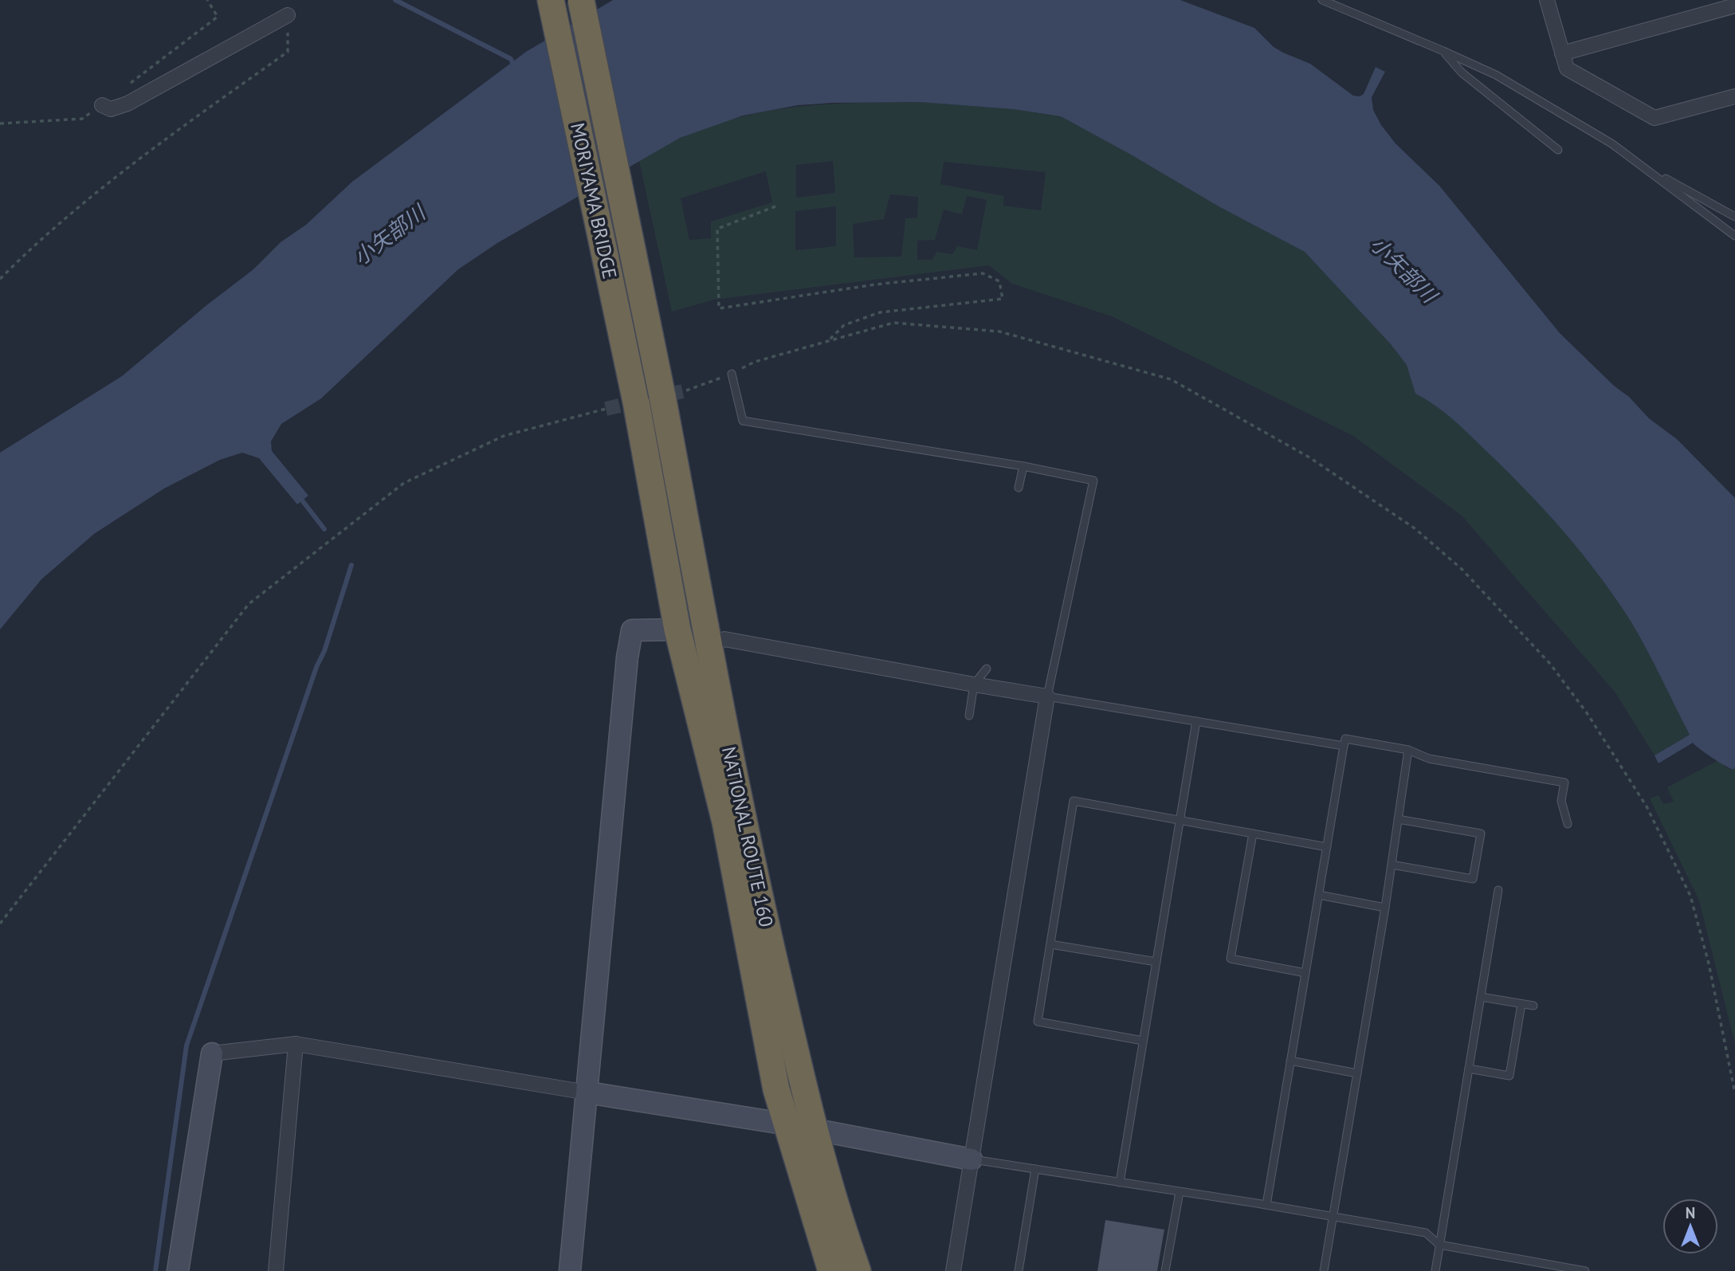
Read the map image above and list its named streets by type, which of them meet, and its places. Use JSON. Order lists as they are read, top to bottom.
{
  "streets": {
    "highway": ["MORIYAMA BRIDGE", "NATIONAL ROUTE 160"]
  },
  "crossings": [
    ["MORIYAMA BRIDGE", "NATIONAL ROUTE 160"]
  ],
  "water": ["小矢部川"],
  "north": "top"
}
